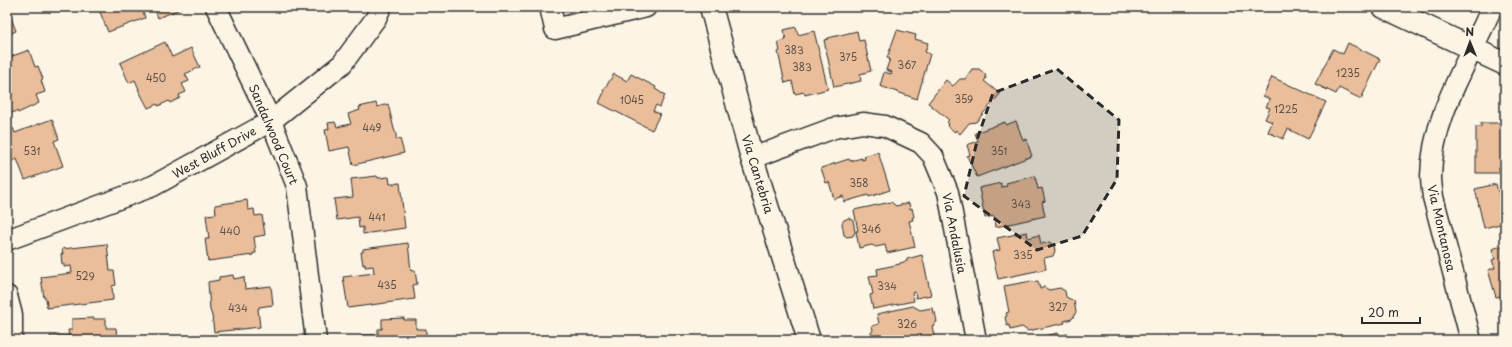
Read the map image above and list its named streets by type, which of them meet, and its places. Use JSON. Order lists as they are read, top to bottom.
{
  "streets": {
    "main road": ["Via Cantebria"],
    "street": [
      "Sandalwood Court",
      "West Bluff Drive",
      "Via Montanosa",
      "Via Andalusia"
    ]
  },
  "crossings": [
    ["Sandalwood Court", "West Bluff Drive"],
    ["Via Cantebria", "Via Andalusia"]
  ],
  "house_numbers": [
    "383",
    "375",
    "367",
    "383",
    "1235",
    "450",
    "359",
    "1045",
    "1225",
    "449",
    "531",
    "351",
    "358",
    "343",
    "441",
    "346",
    "440",
    "335",
    "529",
    "435",
    "334",
    "327",
    "434",
    "326"
  ],
  "scale_bar": "20 m",
  "north": "top"
}
